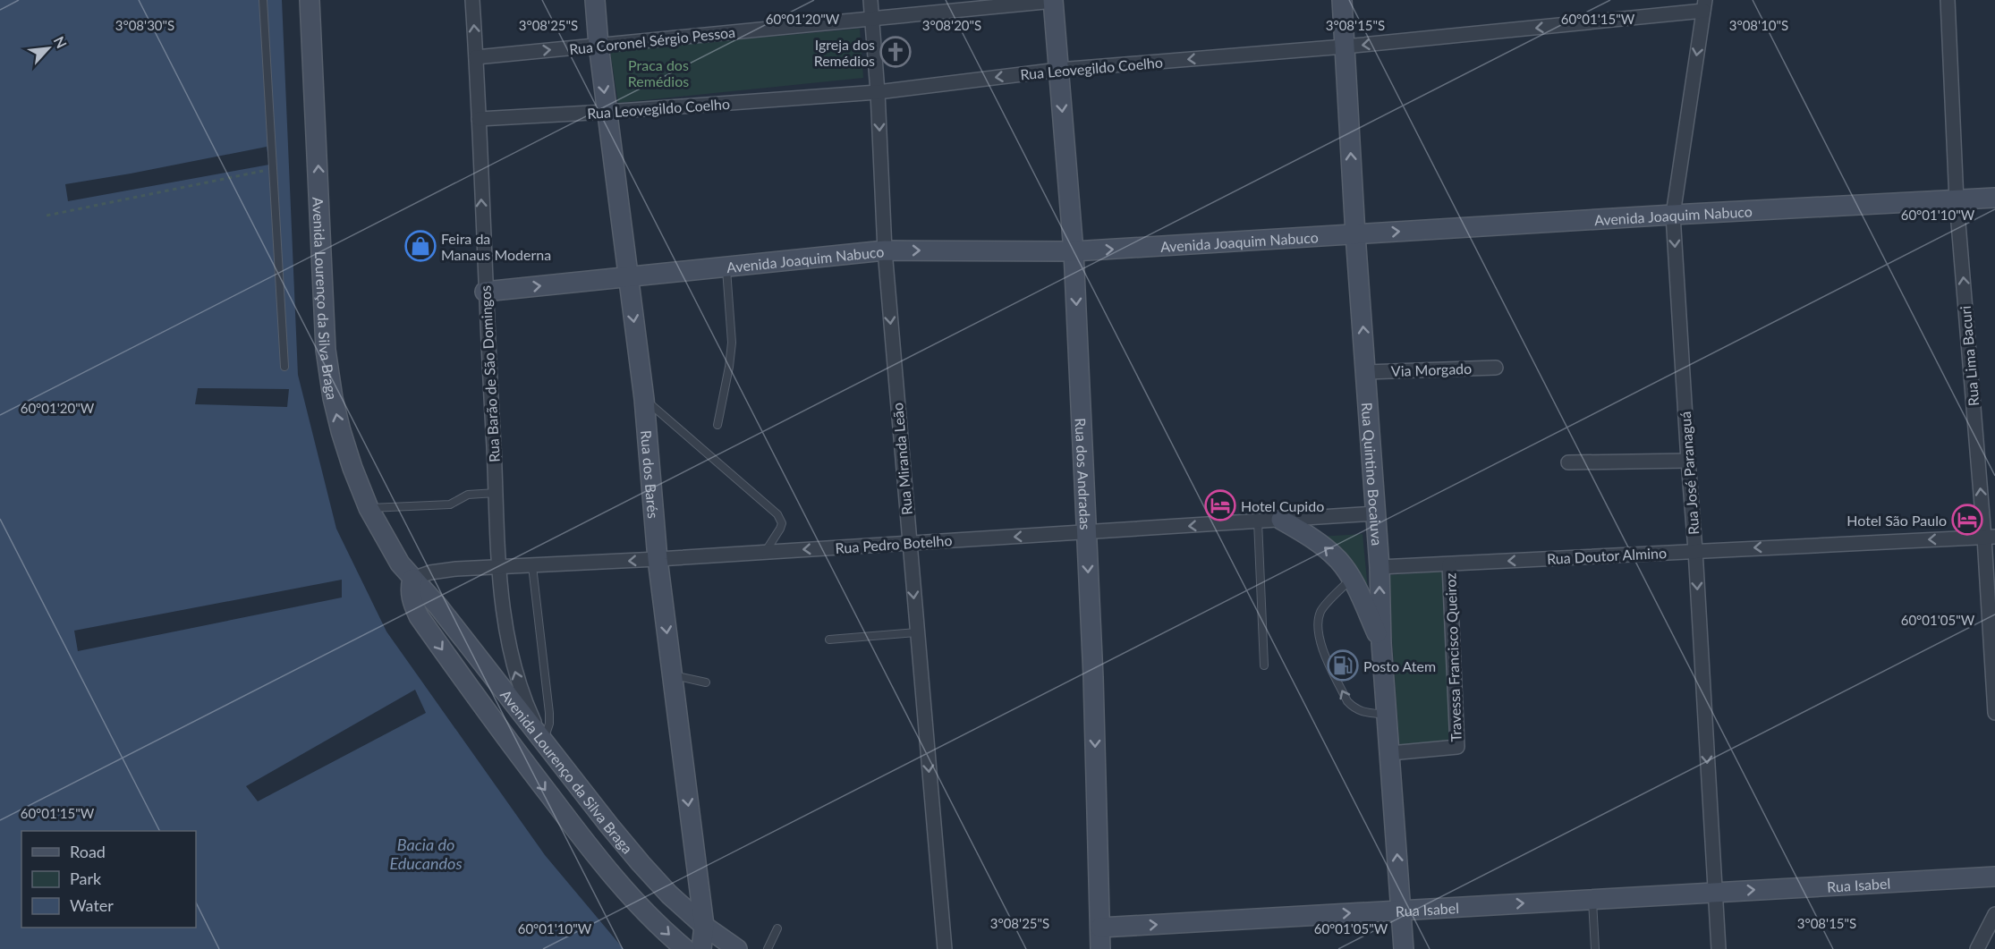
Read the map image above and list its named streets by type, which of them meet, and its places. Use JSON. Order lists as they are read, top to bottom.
{
  "streets": {
    "street": [
      "Rua Coronel Sérgio Pessoa",
      "Rua Leovegildo Coelho",
      "Avenida Joaquim Nabuco",
      "Avenida Lourenço da Silva Braga",
      "Rua Lima Bacuri",
      "Via Morgado",
      "Rua Barão de São Domingos",
      "Rua Miranda Leão",
      "Rua José Paranaguá",
      "Rua dos Andradas",
      "Rua dos Barés",
      "Rua Quintino Bocaiuva",
      "Rua Pedro Botelho",
      "Rua Doutor Almino",
      "Travessa Francisco Queiroz",
      "Rua Isabel"
    ]
  },
  "crossings": [
    ["Rua Coronel Sérgio Pessoa", "Rua Barão de São Domingos"],
    ["Rua Coronel Sérgio Pessoa", "Rua Miranda Leão"],
    ["Rua Coronel Sérgio Pessoa", "Rua dos Andradas"],
    ["Rua Coronel Sérgio Pessoa", "Rua dos Barés"],
    ["Rua Leovegildo Coelho", "Rua Barão de São Domingos"],
    ["Rua Leovegildo Coelho", "Rua Miranda Leão"],
    ["Rua Leovegildo Coelho", "Rua José Paranaguá"],
    ["Rua Leovegildo Coelho", "Rua dos Andradas"],
    ["Rua Leovegildo Coelho", "Rua dos Barés"],
    ["Rua Leovegildo Coelho", "Rua Quintino Bocaiuva"],
    ["Avenida Joaquim Nabuco", "Rua Lima Bacuri"],
    ["Avenida Joaquim Nabuco", "Rua Barão de São Domingos"],
    ["Avenida Joaquim Nabuco", "Rua Miranda Leão"],
    ["Avenida Joaquim Nabuco", "Rua José Paranaguá"],
    ["Avenida Joaquim Nabuco", "Rua dos Andradas"],
    ["Avenida Joaquim Nabuco", "Rua dos Barés"],
    ["Avenida Joaquim Nabuco", "Rua Quintino Bocaiuva"],
    ["Avenida Lourenço da Silva Braga", "Rua Barão de São Domingos"],
    ["Avenida Lourenço da Silva Braga", "Rua dos Barés"],
    ["Avenida Lourenço da Silva Braga", "Rua Pedro Botelho"],
    ["Rua Lima Bacuri", "Rua Doutor Almino"],
    ["Via Morgado", "Rua Quintino Bocaiuva"],
    ["Rua Barão de São Domingos", "Rua Pedro Botelho"],
    ["Rua Miranda Leão", "Rua Pedro Botelho"],
    ["Rua José Paranaguá", "Rua Doutor Almino"],
    ["Rua José Paranaguá", "Rua Isabel"],
    ["Rua dos Andradas", "Rua Pedro Botelho"],
    ["Rua dos Andradas", "Rua Isabel"],
    ["Rua dos Barés", "Rua Pedro Botelho"],
    ["Rua Quintino Bocaiuva", "Rua Pedro Botelho"],
    ["Rua Quintino Bocaiuva", "Rua Doutor Almino"],
    ["Rua Quintino Bocaiuva", "Travessa Francisco Queiroz"],
    ["Rua Quintino Bocaiuva", "Rua Isabel"],
    ["Rua Doutor Almino", "Travessa Francisco Queiroz"]
  ],
  "one_way": [
    "Rua Leovegildo Coelho",
    "Avenida Joaquim Nabuco",
    "Rua Lima Bacuri",
    "Rua Barão de São Domingos",
    "Rua Miranda Leão",
    "Rua José Paranaguá",
    "Rua dos Andradas",
    "Rua dos Barés",
    "Rua Quintino Bocaiuva",
    "Rua Pedro Botelho",
    "Rua Doutor Almino",
    "Rua Isabel"
  ],
  "water": ["Bacia do Educandos"],
  "parks": ["Praca dos Remédios"],
  "places": {
    "church": ["Igreja dos Remédios"],
    "shop": ["Feira da Manaus Moderna"],
    "hotel": ["Hotel Cupido", "Hotel São Paulo"],
    "fuel station": ["Posto Atem"]
  },
  "legend": ["Road", "Park", "Water"],
  "north": "top right",
  "coordinates": [
    "60°01'20\"W",
    "60°01'15\"W",
    "3°08'30\"S",
    "3°08'25\"S",
    "3°08'20\"S",
    "3°08'15\"S",
    "3°08'10\"S",
    "60°01'10\"W",
    "60°01'05\"W"
  ]
}
